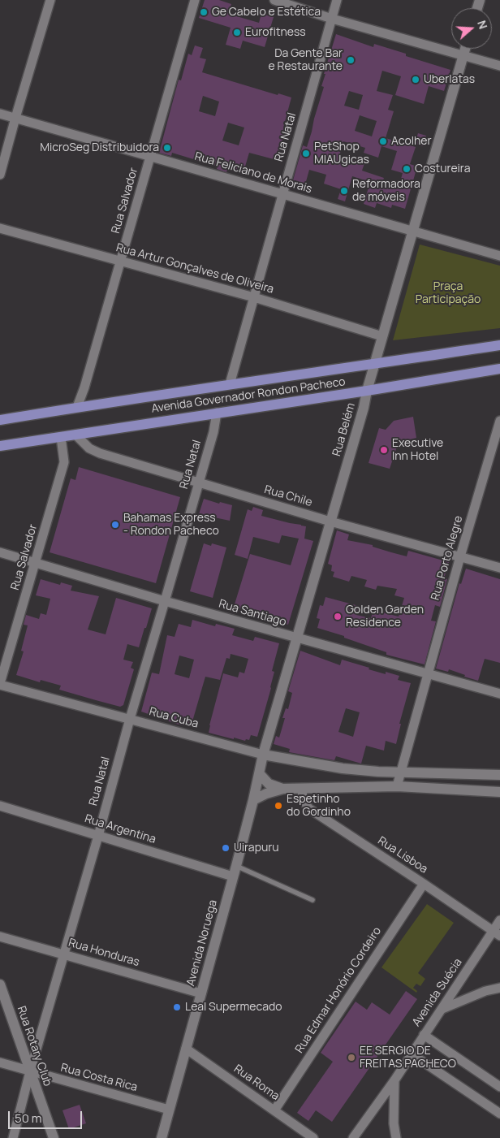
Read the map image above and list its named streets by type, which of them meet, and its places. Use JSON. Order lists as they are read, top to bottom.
{
  "streets": {
    "main road": ["Avenida Governador Rondon Pacheco"],
    "street": [
      "Rua Natal",
      "Rua Feliciano de Morais",
      "Rua Salvador",
      "Rua Artur Gonçalves de Oliveira",
      "Rua Belém",
      "Rua Chile",
      "Rua Porto Alegre",
      "Rua Santiago",
      "Rua Cuba",
      "Rua Argentina",
      "Rua Lisboa",
      "Avenida Noruega",
      "Rua Honduras",
      "Rua Edmar Honório Cordeiro",
      "Avenida Suécia",
      "Rua Rotary Club",
      "Rua Costa Rica",
      "Rua Roma"
    ]
  },
  "crossings": [
    ["Rua Natal", "Rua Feliciano de Morais"],
    ["Rua Natal", "Rua Artur Gonçalves de Oliveira"],
    ["Rua Natal", "Avenida Governador Rondon Pacheco"],
    ["Rua Natal", "Rua Chile"],
    ["Rua Natal", "Rua Santiago"],
    ["Rua Natal", "Rua Cuba"],
    ["Rua Natal", "Rua Argentina"],
    ["Rua Natal", "Rua Honduras"],
    ["Rua Natal", "Rua Rotary Club"],
    ["Rua Natal", "Rua Costa Rica"],
    ["Rua Feliciano de Morais", "Rua Salvador"],
    ["Rua Feliciano de Morais", "Rua Belém"],
    ["Rua Salvador", "Rua Artur Gonçalves de Oliveira"],
    ["Rua Salvador", "Avenida Governador Rondon Pacheco"],
    ["Rua Salvador", "Rua Santiago"],
    ["Rua Salvador", "Rua Cuba"],
    ["Rua Artur Gonçalves de Oliveira", "Rua Belém"],
    ["Avenida Governador Rondon Pacheco", "Rua Belém"],
    ["Avenida Governador Rondon Pacheco", "Rua Chile"],
    ["Rua Belém", "Rua Chile"],
    ["Rua Belém", "Rua Santiago"],
    ["Rua Belém", "Rua Cuba"],
    ["Rua Belém", "Avenida Noruega"],
    ["Rua Chile", "Rua Porto Alegre"],
    ["Rua Porto Alegre", "Rua Santiago"],
    ["Rua Porto Alegre", "Rua Cuba"],
    ["Rua Cuba", "Avenida Noruega"],
    ["Rua Argentina", "Avenida Noruega"],
    ["Rua Lisboa", "Rua Edmar Honório Cordeiro"],
    ["Rua Lisboa", "Avenida Suécia"],
    ["Avenida Noruega", "Rua Honduras"],
    ["Avenida Noruega", "Rua Costa Rica"],
    ["Avenida Noruega", "Rua Roma"],
    ["Rua Edmar Honório Cordeiro", "Rua Roma"],
    ["Rua Rotary Club", "Rua Costa Rica"]
  ],
  "parks": ["Praça Participação"],
  "places": [
    "Ge Cabelo e Estética",
    "Eurofitness",
    "Da Gente Bar e Restaurante",
    "Uberlatas",
    "Acolher",
    "MicroSeg Distribuidora",
    "PetShop MIAUgicas",
    "Costureira",
    "Reformadora de móveis",
    "Executive Inn Hotel",
    "Bahamas Express - Rondon Pacheco",
    "Golden Garden Residence",
    "Espetinho do Gordinho",
    "Uirapuru",
    "Leal Supermecado",
    "EE SERGIO DE FREITAS PACHECO"
  ],
  "scale_bar": "50 m",
  "north": "right"
}
